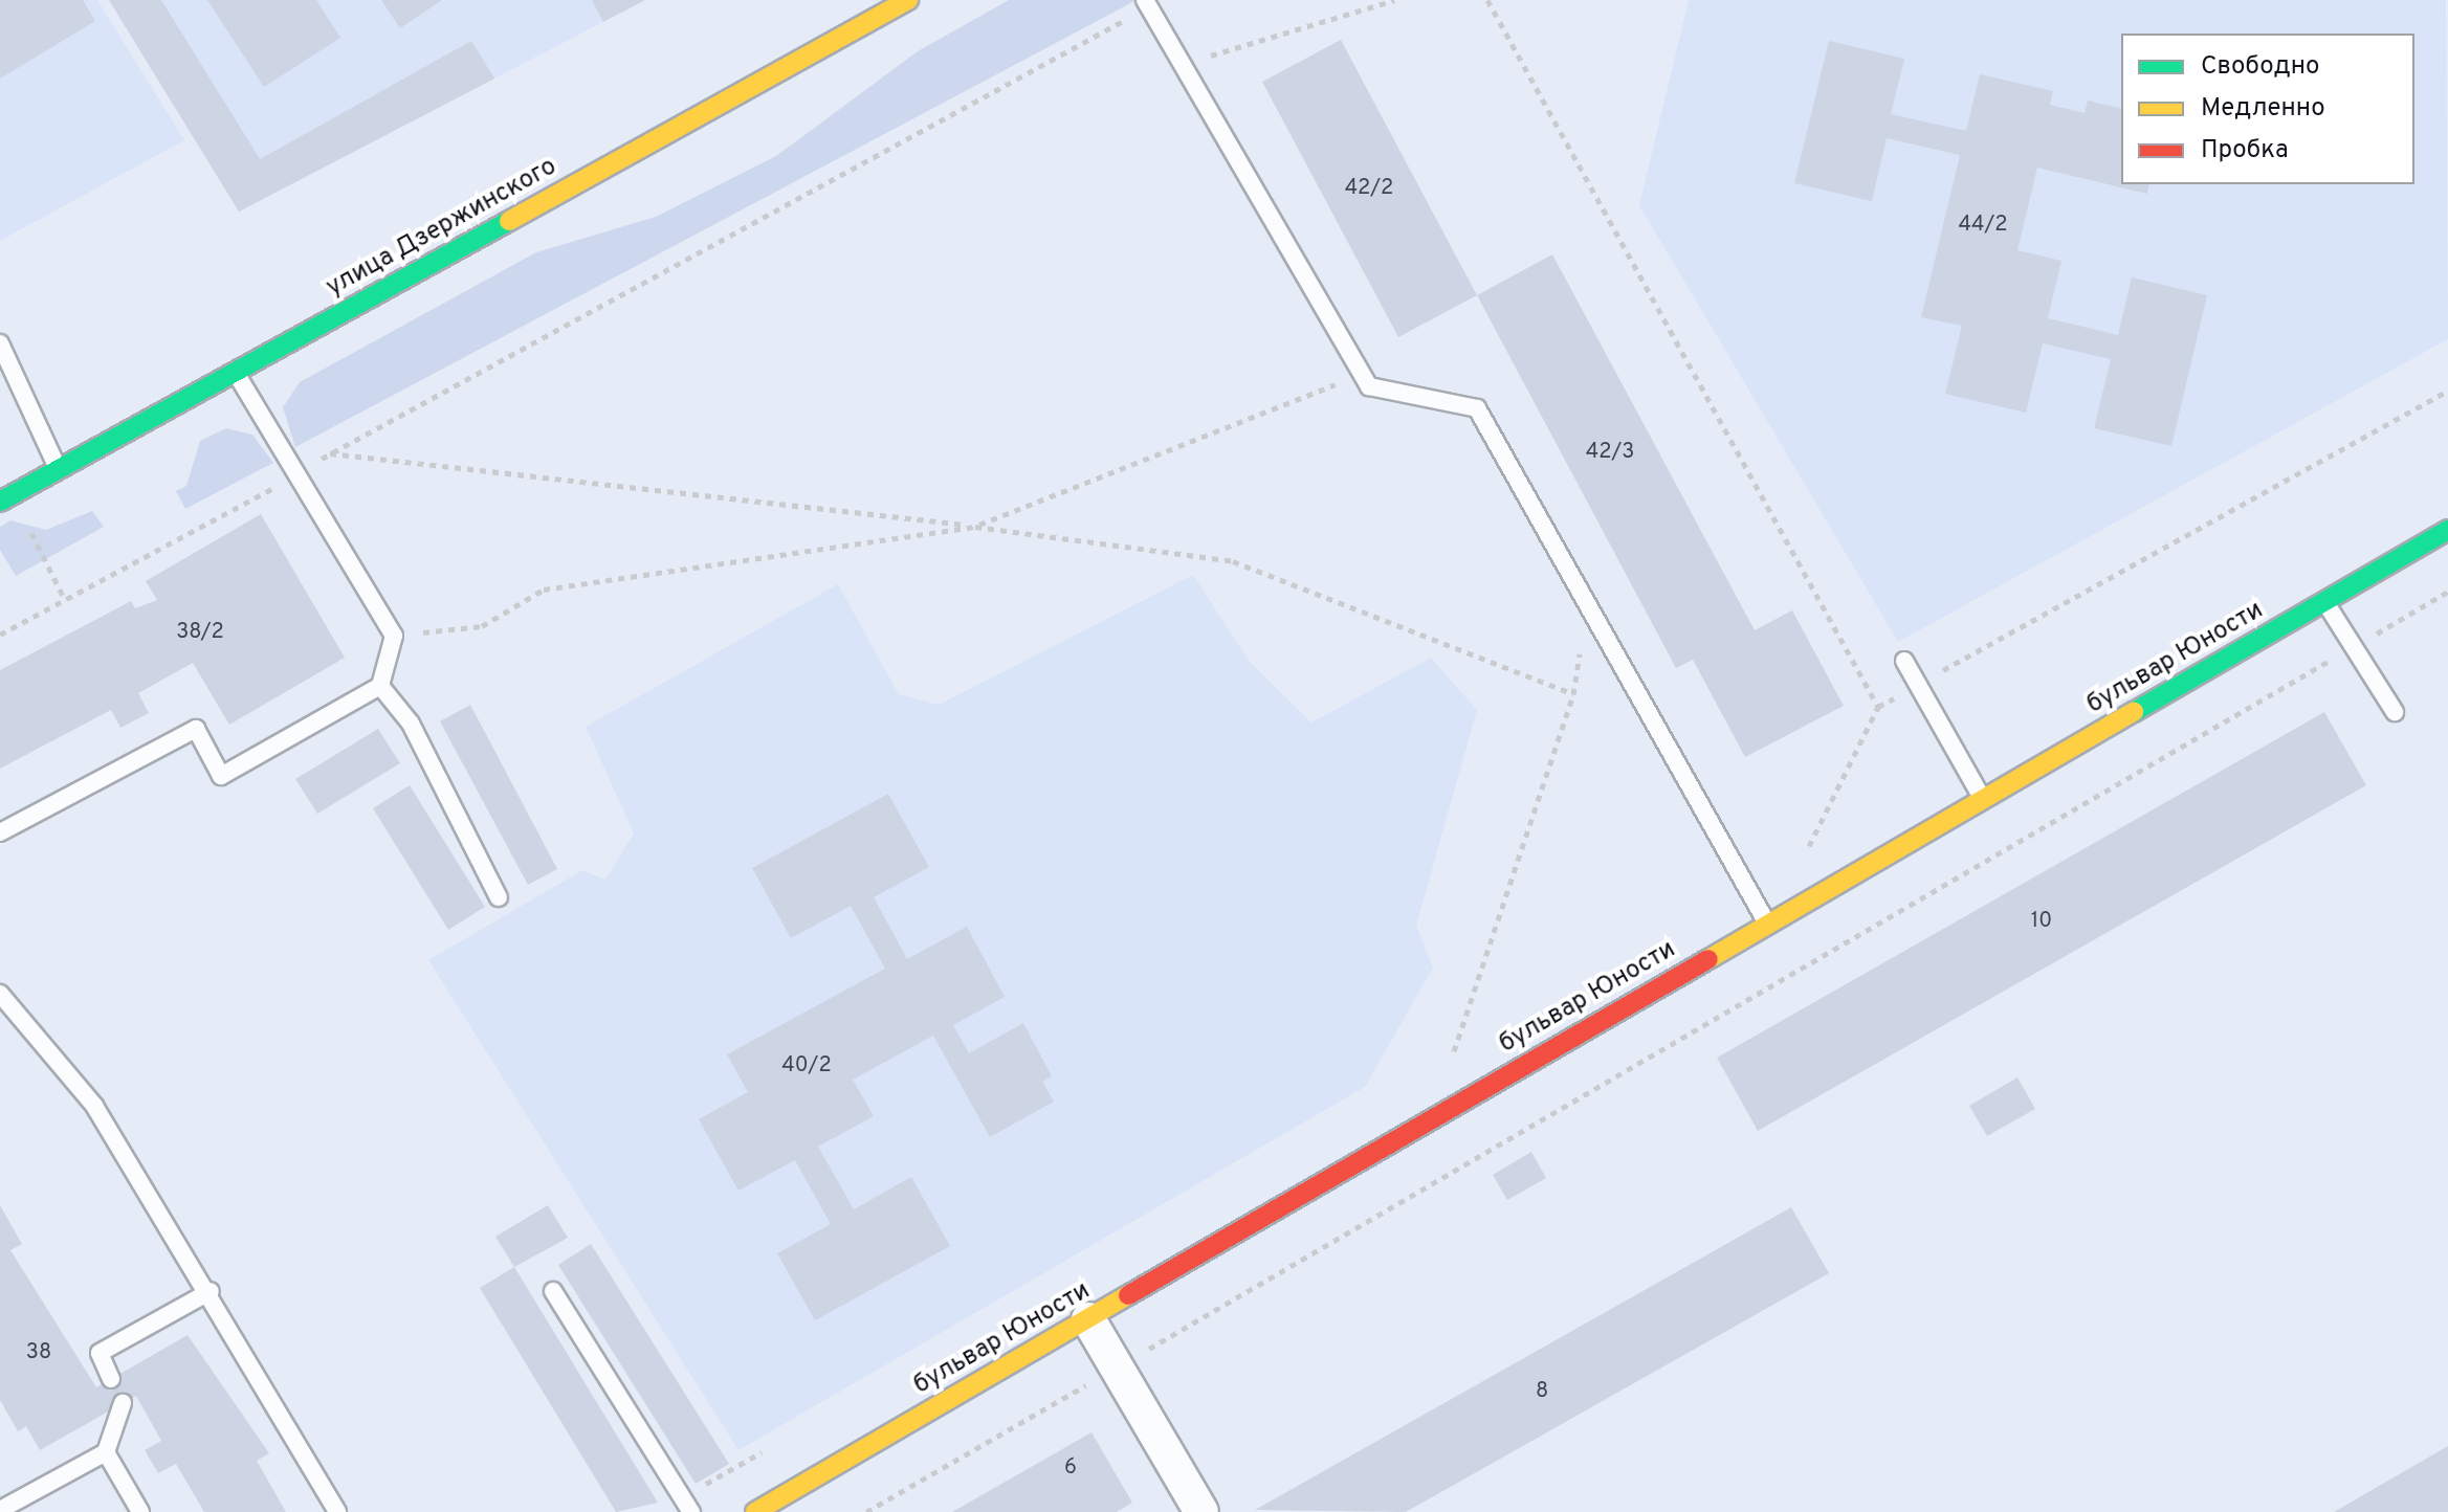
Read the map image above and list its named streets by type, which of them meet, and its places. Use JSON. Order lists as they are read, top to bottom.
{
  "streets": {
    "street": ["улица Дзержинского", "бульвар Юности"]
  },
  "house_numbers": [
    "42/2",
    "44/2",
    "42/3",
    "38/2",
    "10",
    "40/2",
    "38",
    "8",
    "6"
  ],
  "legend": ["Свободно", "Медленно", "Пробка"]
}
